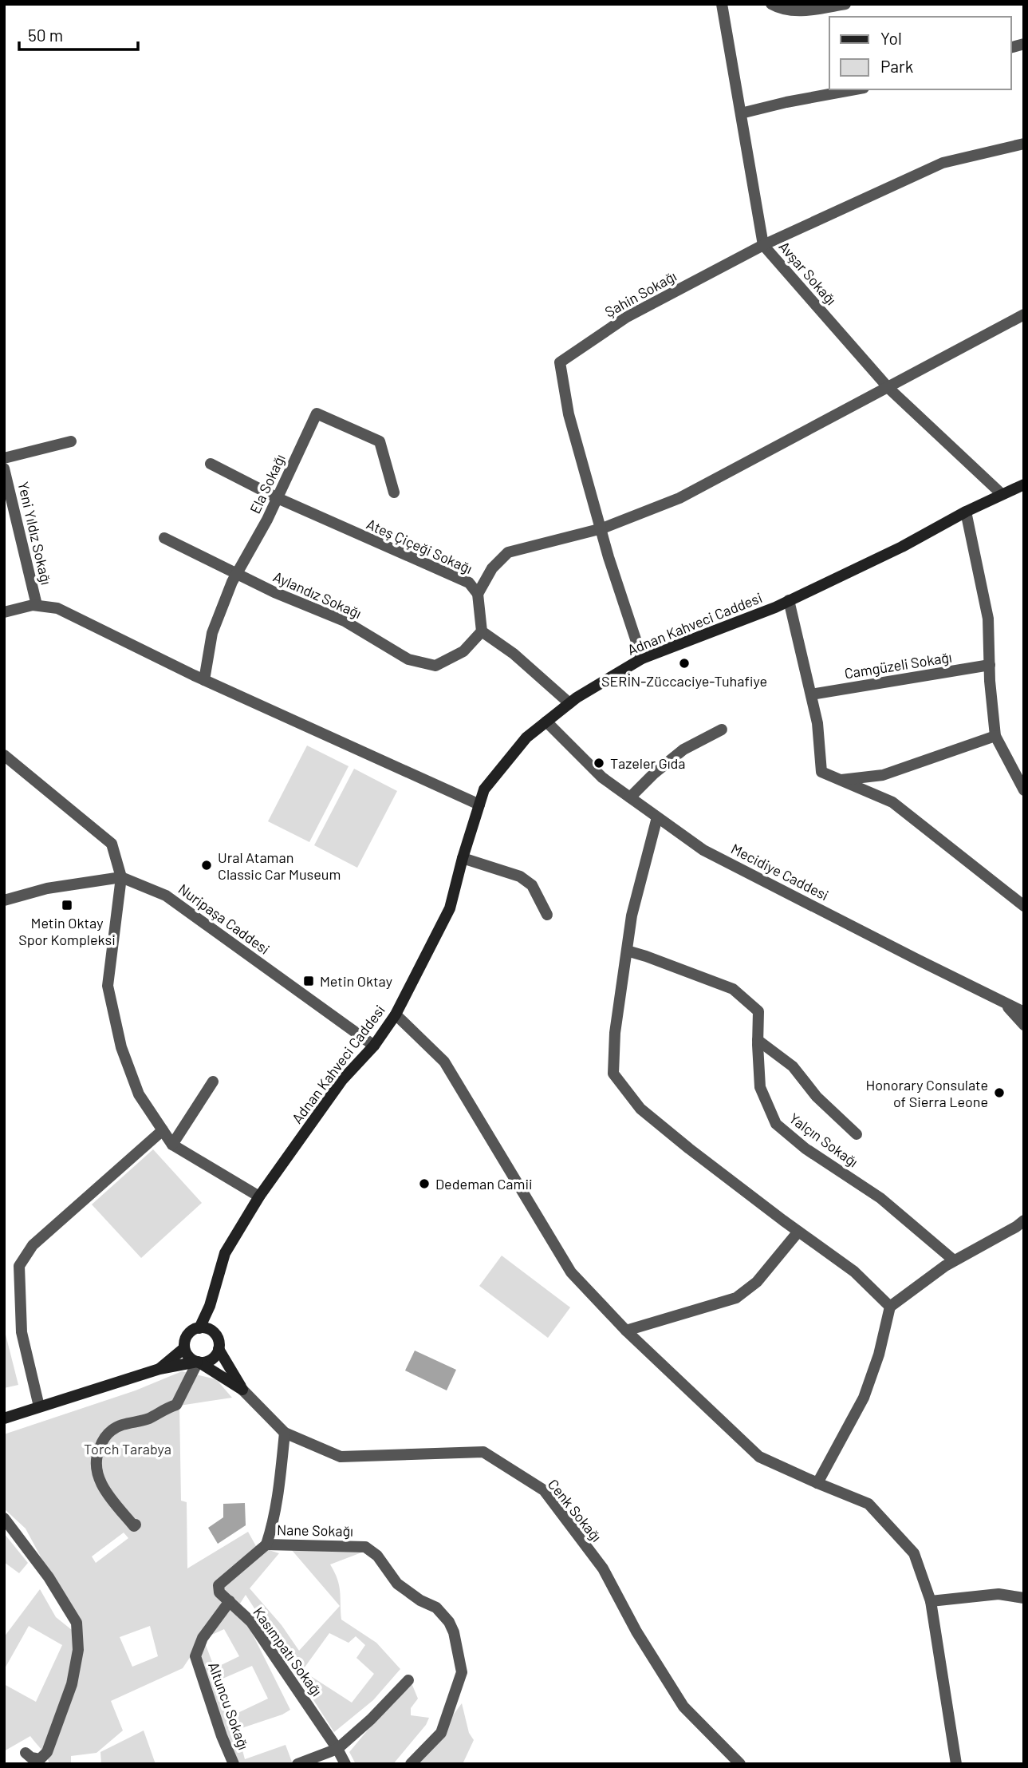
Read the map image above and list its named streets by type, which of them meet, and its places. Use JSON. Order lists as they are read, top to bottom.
{
  "streets": {
    "main road": ["Adnan Kahveci Caddesi"],
    "street": [
      "Avşar Sokağı",
      "Şahin Sokağı",
      "Ela Sokağı",
      "Yeni Yıldız Sokağı",
      "Ateş Çiçeği Sokağı",
      "Aylandız Sokağı",
      "Camgüzeli Sokağı",
      "Mecidiye Caddesi",
      "Nuripaşa Caddesi",
      "Yalçın Sokağı",
      "Cenk Sokağı",
      "Nane Sokağı",
      "Kasımpatı Sokağı",
      "Altuncu Sokağı"
    ]
  },
  "crossings": [
    ["Avşar Sokağı", "Şahin Sokağı"],
    ["Avşar Sokağı", "Adnan Kahveci Caddesi"],
    ["Şahin Sokağı", "Adnan Kahveci Caddesi"],
    ["Ela Sokağı", "Ateş Çiçeği Sokağı"],
    ["Ela Sokağı", "Aylandız Sokağı"],
    ["Ateş Çiçeği Sokağı", "Aylandız Sokağı"],
    ["Adnan Kahveci Caddesi", "Mecidiye Caddesi"],
    ["Adnan Kahveci Caddesi", "Nuripaşa Caddesi"],
    ["Kasımpatı Sokağı", "Altuncu Sokağı"]
  ],
  "parks": ["Torch Tarabya"],
  "places": {
    "other": [
      "SERİN-Züccaciye-Tuhafiye",
      "Tazeler Gıda",
      "Ural Ataman Classic Car Museum",
      "Honorary Consulate of Sierra Leone",
      "Dedeman Camii"
    ],
    "transit": ["Metin Oktay Spor Kompleksi", "Metin Oktay"]
  },
  "legend": ["Yol", "Park"],
  "scale_bar": "50 m"
}
